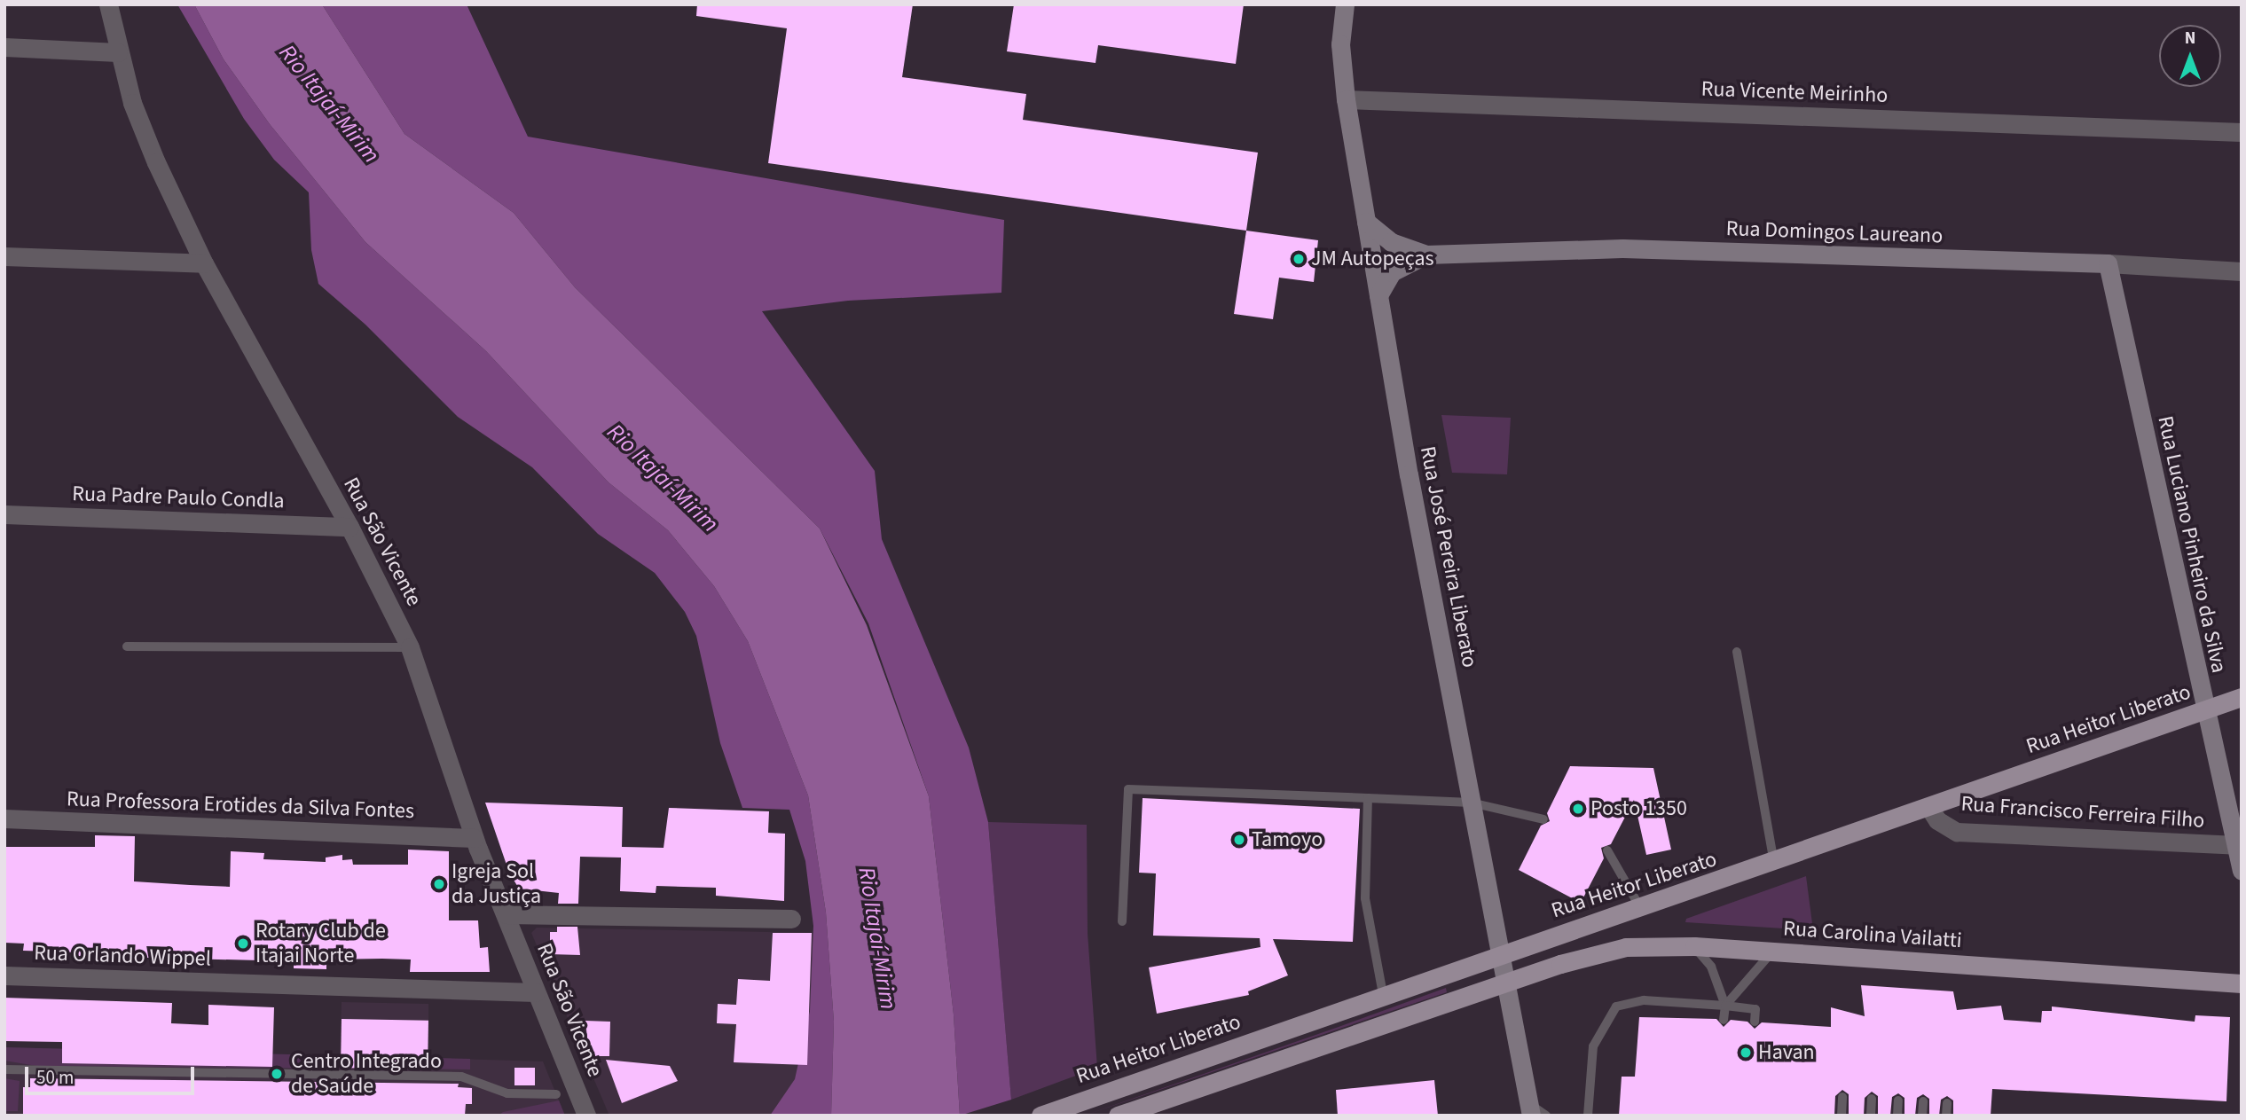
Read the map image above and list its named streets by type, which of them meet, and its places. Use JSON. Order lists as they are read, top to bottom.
{
  "streets": {
    "main road": [
      "Rua Domingos Laureano",
      "Rua Luciano Pinheiro da Silva",
      "Rua José Pereira Liberato",
      "Rua Heitor Liberato",
      "Rua Carolina Vailatti"
    ],
    "street": [
      "Rua Vicente Meirinho",
      "Rua Padre Paulo Condla",
      "Rua São Vicente",
      "Rua Professora Erotides da Silva Fontes",
      "Rua Francisco Ferreira Filho",
      "Rua Orlando Wippel"
    ]
  },
  "crossings": [
    ["Rua Vicente Meirinho", "Rua José Pereira Liberato"],
    ["Rua Domingos Laureano", "Rua Luciano Pinheiro da Silva"],
    ["Rua Domingos Laureano", "Rua José Pereira Liberato"],
    ["Rua Padre Paulo Condla", "Rua São Vicente"],
    ["Rua São Vicente", "Rua Professora Erotides da Silva Fontes"],
    ["Rua São Vicente", "Rua Orlando Wippel"],
    ["Rua Luciano Pinheiro da Silva", "Rua Heitor Liberato"],
    ["Rua Luciano Pinheiro da Silva", "Rua Francisco Ferreira Filho"],
    ["Rua José Pereira Liberato", "Rua Heitor Liberato"],
    ["Rua José Pereira Liberato", "Rua Carolina Vailatti"],
    ["Rua Heitor Liberato", "Rua Francisco Ferreira Filho"]
  ],
  "water": ["Rio Itajaí-Mirim"],
  "places": [
    "JM Autopeças",
    "Posto 1350",
    "Tamoyo",
    "Igreja Sol da Justiça",
    "Rotary Club de Itajai Norte",
    "Havan",
    "Centro Integrado de Saúde"
  ],
  "scale_bar": "50 m",
  "north": "top"
}
